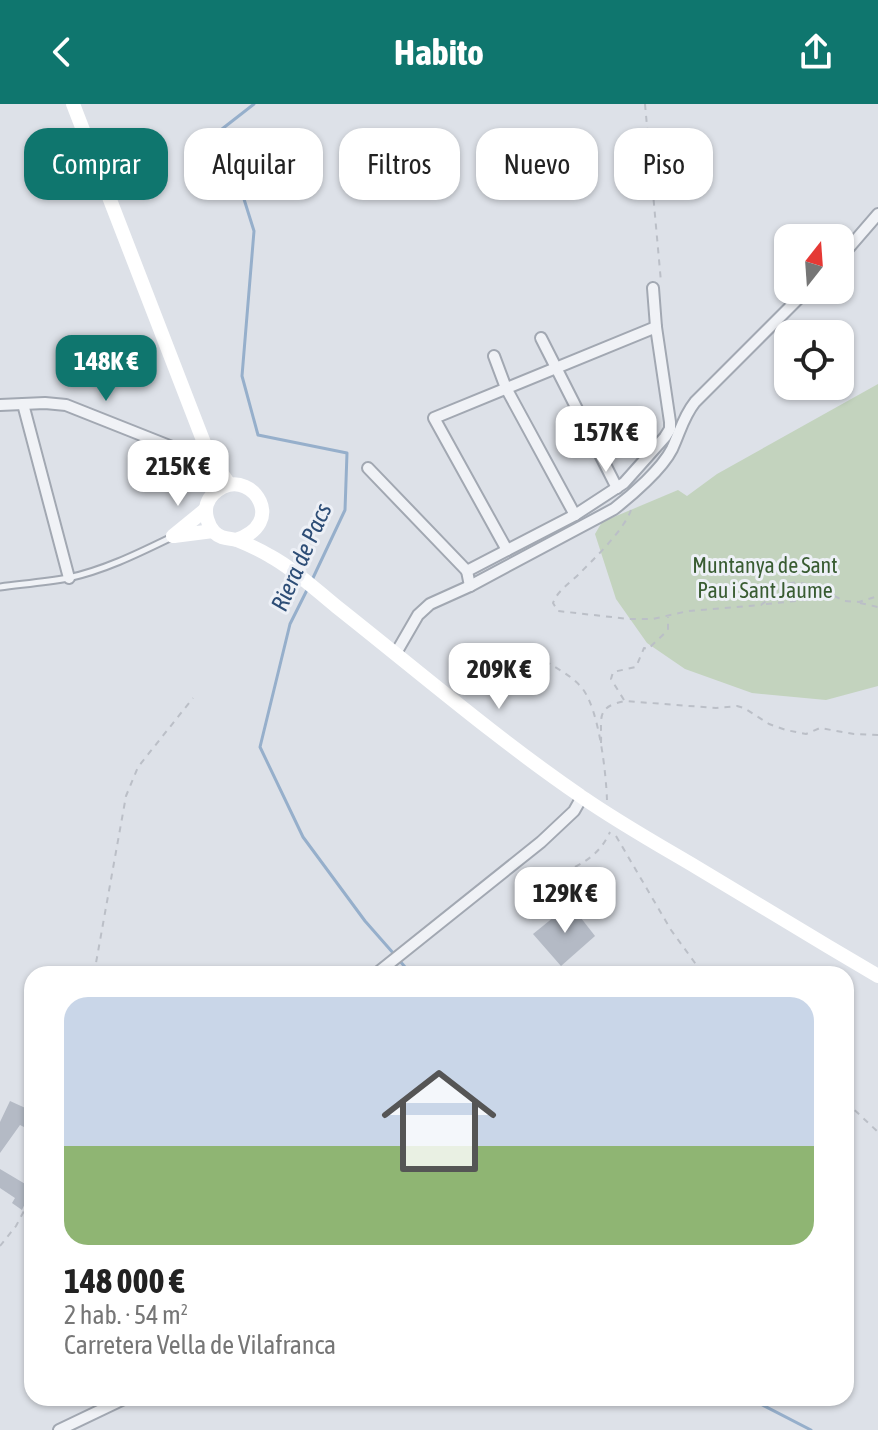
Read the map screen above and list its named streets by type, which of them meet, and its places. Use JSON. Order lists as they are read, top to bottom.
{
  "water": ["Riera de Pacs"],
  "parks": ["Muntanya de Sant Pau i Sant Jaume"],
  "north": "top",
  "page": {
    "header": "Habito",
    "chip": [
      "Comprar",
      "Alquilar",
      "Filtros",
      "Nuevo",
      "Piso"
    ],
    "price": [
      "148K €",
      "157K €",
      "215K €",
      "209K €",
      "129K €"
    ],
    "list": [
      {
        "name": "148 000 €",
        "note": "2 hab. · 54 m² · Carretera Vella de Vilafranca"
      }
    ]
  }
}
